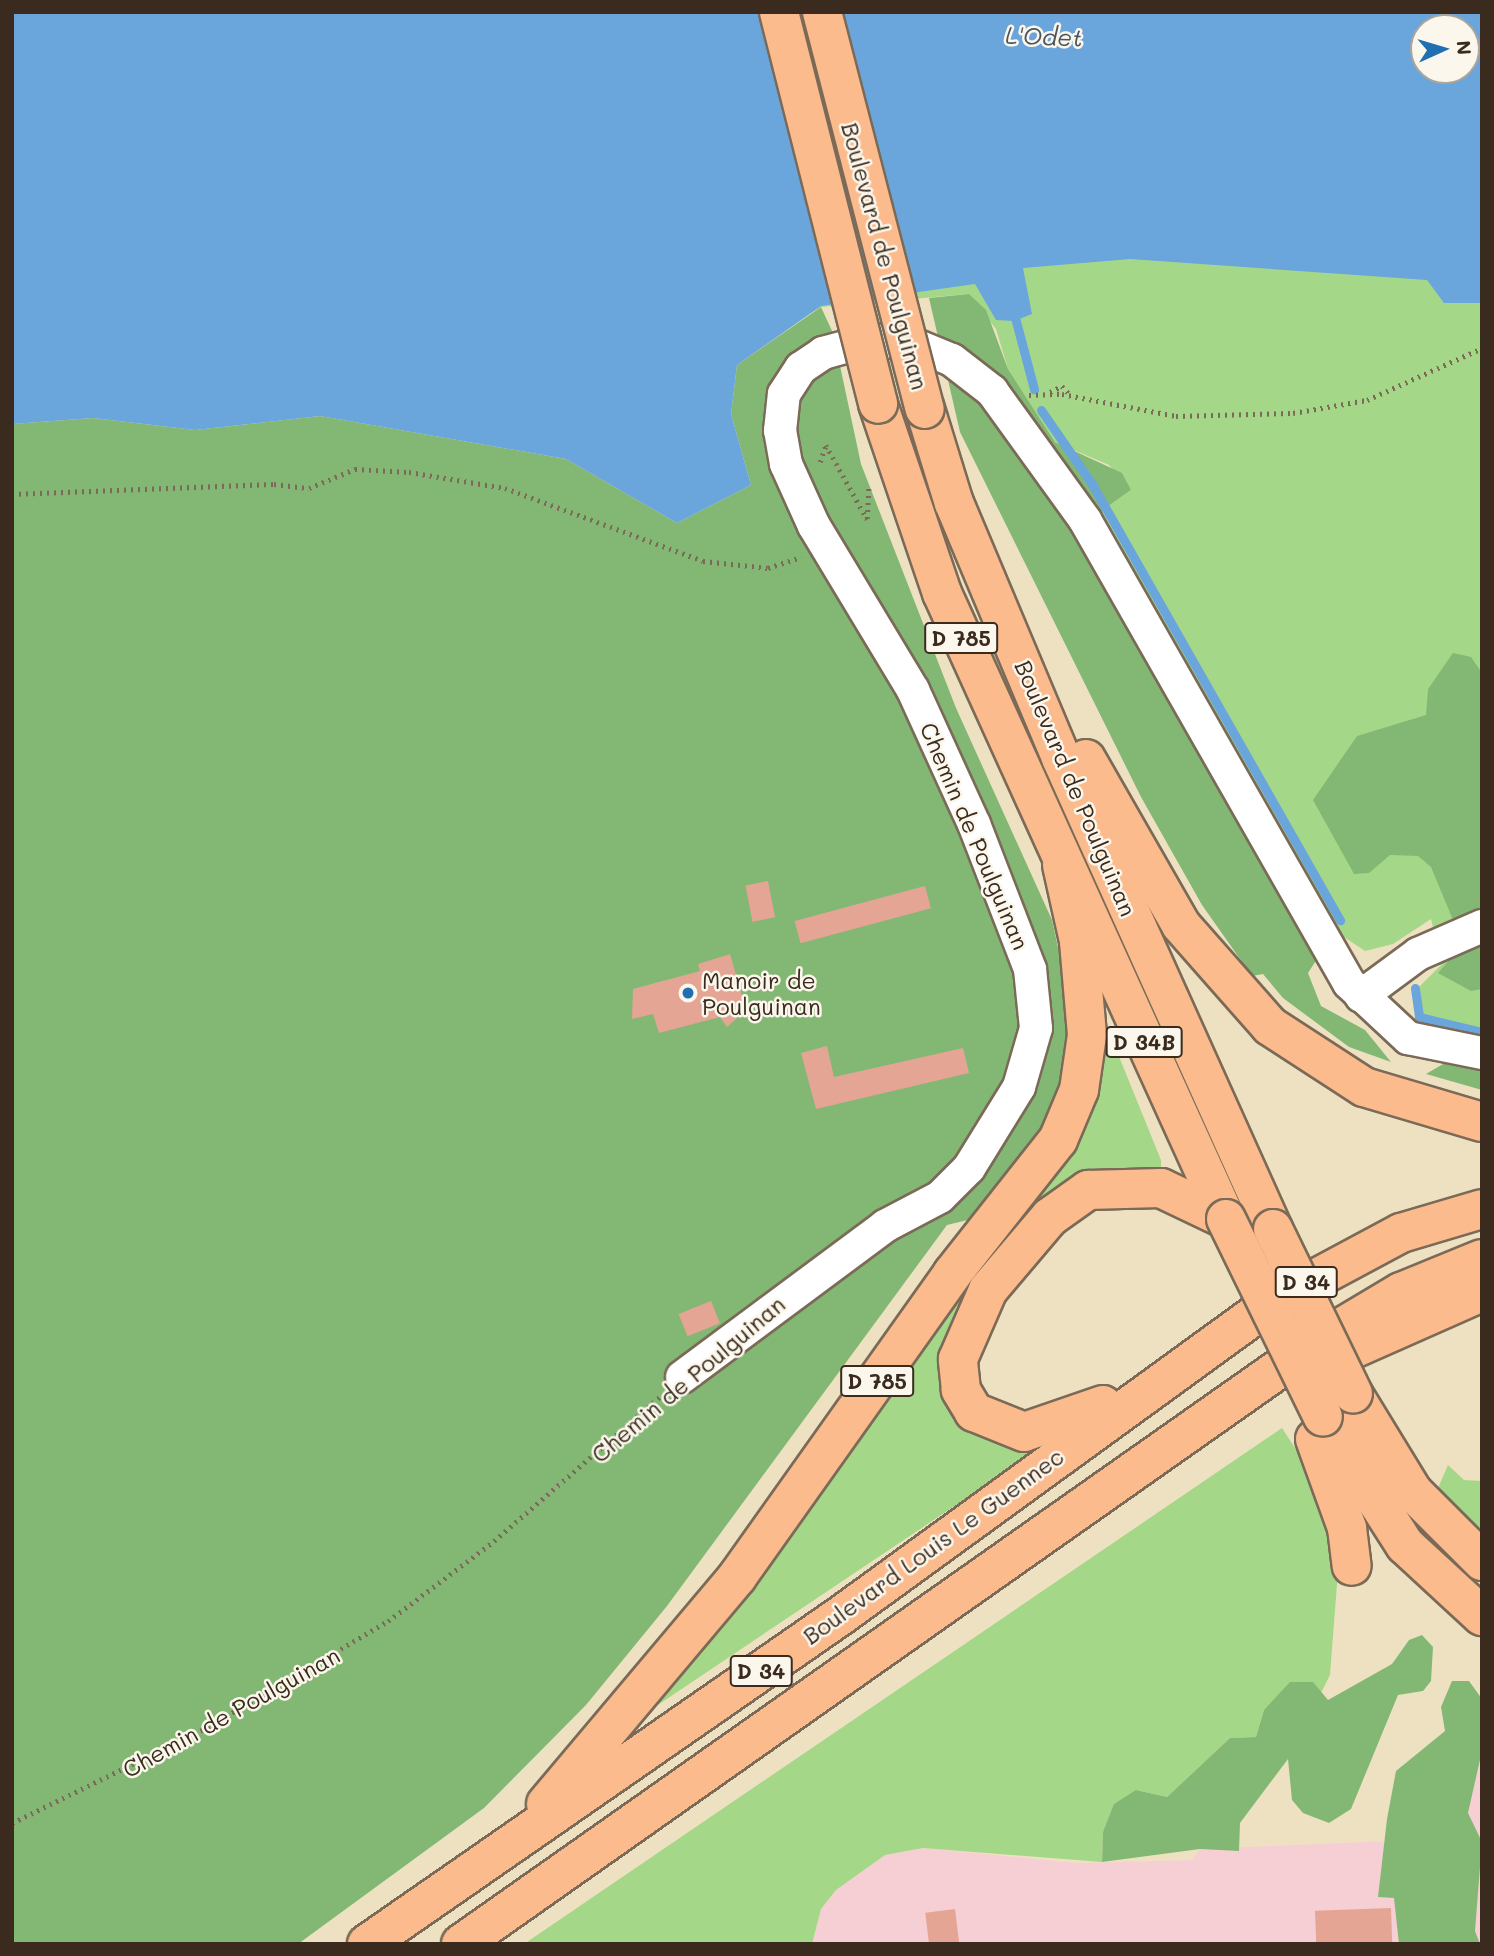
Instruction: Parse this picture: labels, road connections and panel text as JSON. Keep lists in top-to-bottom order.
{
  "streets": {
    "main road": [
      "Boulevard de Poulguinan",
      "D 785",
      "D 34B",
      "D 34",
      "Boulevard Louis Le Guennec"
    ],
    "street": ["Chemin de Poulguinan"]
  },
  "crossings": [
    ["Boulevard de Poulguinan", "D 785"],
    ["Boulevard de Poulguinan", "D 34B"],
    ["D 785", "Boulevard Louis Le Guennec"]
  ],
  "water": ["L'Odet"],
  "places": ["Manoir de Poulguinan"],
  "north": "right"
}
